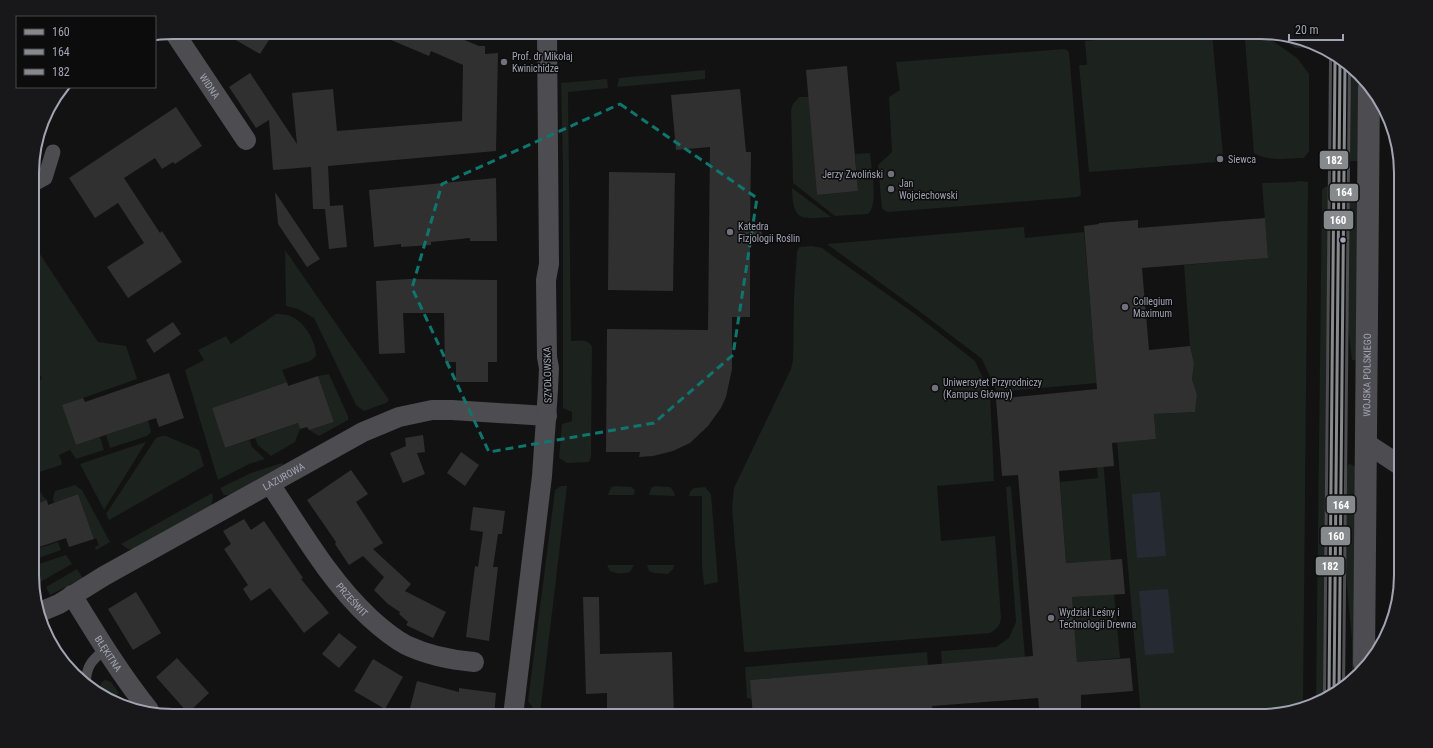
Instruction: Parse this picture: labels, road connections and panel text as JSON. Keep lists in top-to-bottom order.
{
  "streets": {
    "street": [
      "WIDNA",
      "SZYDŁOWSKA",
      "WOJSKA POLSKIEGO",
      "LAZUROWA",
      "PRZEŚWIT",
      "BŁĘKITNA"
    ]
  },
  "crossings": [
    ["SZYDŁOWSKA", "LAZUROWA"],
    ["LAZUROWA", "PRZEŚWIT"],
    ["LAZUROWA", "BŁĘKITNA"]
  ],
  "places": [
    "Prof. dr Mikołaj Kwinichidze",
    "Siewca",
    "Jerzy Zwoliński",
    "Jan Wojciechowski",
    "Katedra Fizjologii Roślin",
    "Collegium Maximum",
    "Uniwersytet Przyrodniczy (Kampus Główny)",
    "Wydział Leśny i Technologii Drewna"
  ],
  "lines": ["transit line 182", "transit line 160", "transit line 164"],
  "legend": ["160", "164", "182"],
  "scale_bar": "20 m"
}
